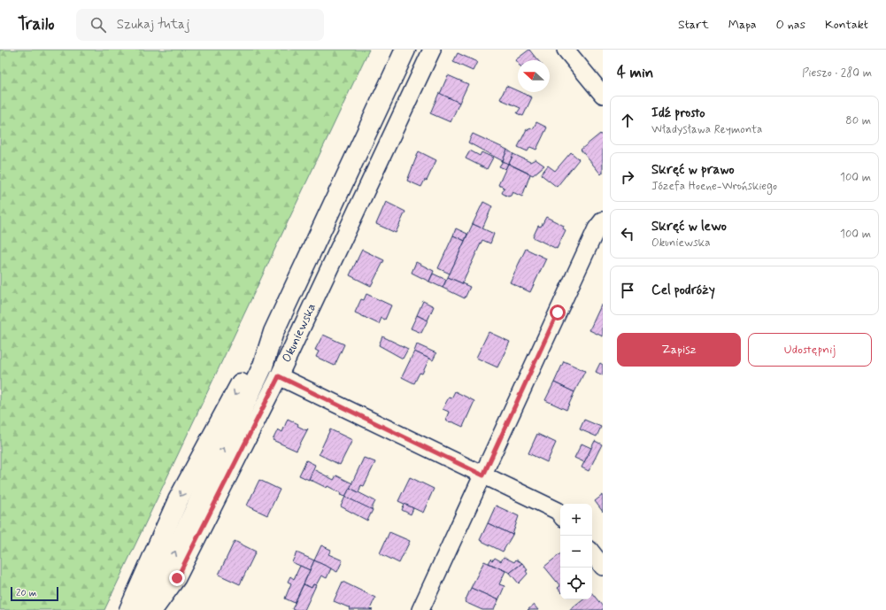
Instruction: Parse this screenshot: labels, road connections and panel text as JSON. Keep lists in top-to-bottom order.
{
  "streets": {
    "main road": ["Okuniewska"]
  },
  "scale_bar": "20 m",
  "north": "left",
  "page": {
    "header": "Trailo",
    "search": "Szukaj tutaj",
    "nav": [
      "Start",
      "Mapa",
      "O nas",
      "Kontakt"
    ],
    "heading": ["4 min", "Pieszo · 280 m"],
    "list": [
      ["Idź prosto", "Władysława Reymonta", "80 m"],
      ["Skręć w prawo", "Józefa Hoene-Wrońskiego", "100 m"],
      ["Skręć w lewo", "Okuniewska", "100 m"],
      "Cel podróży"
    ],
    "buttons": ["Zapisz", "Udostępnij"],
    "map_buttons": ["+", "−"],
    "scale": "20 m"
  }
}
